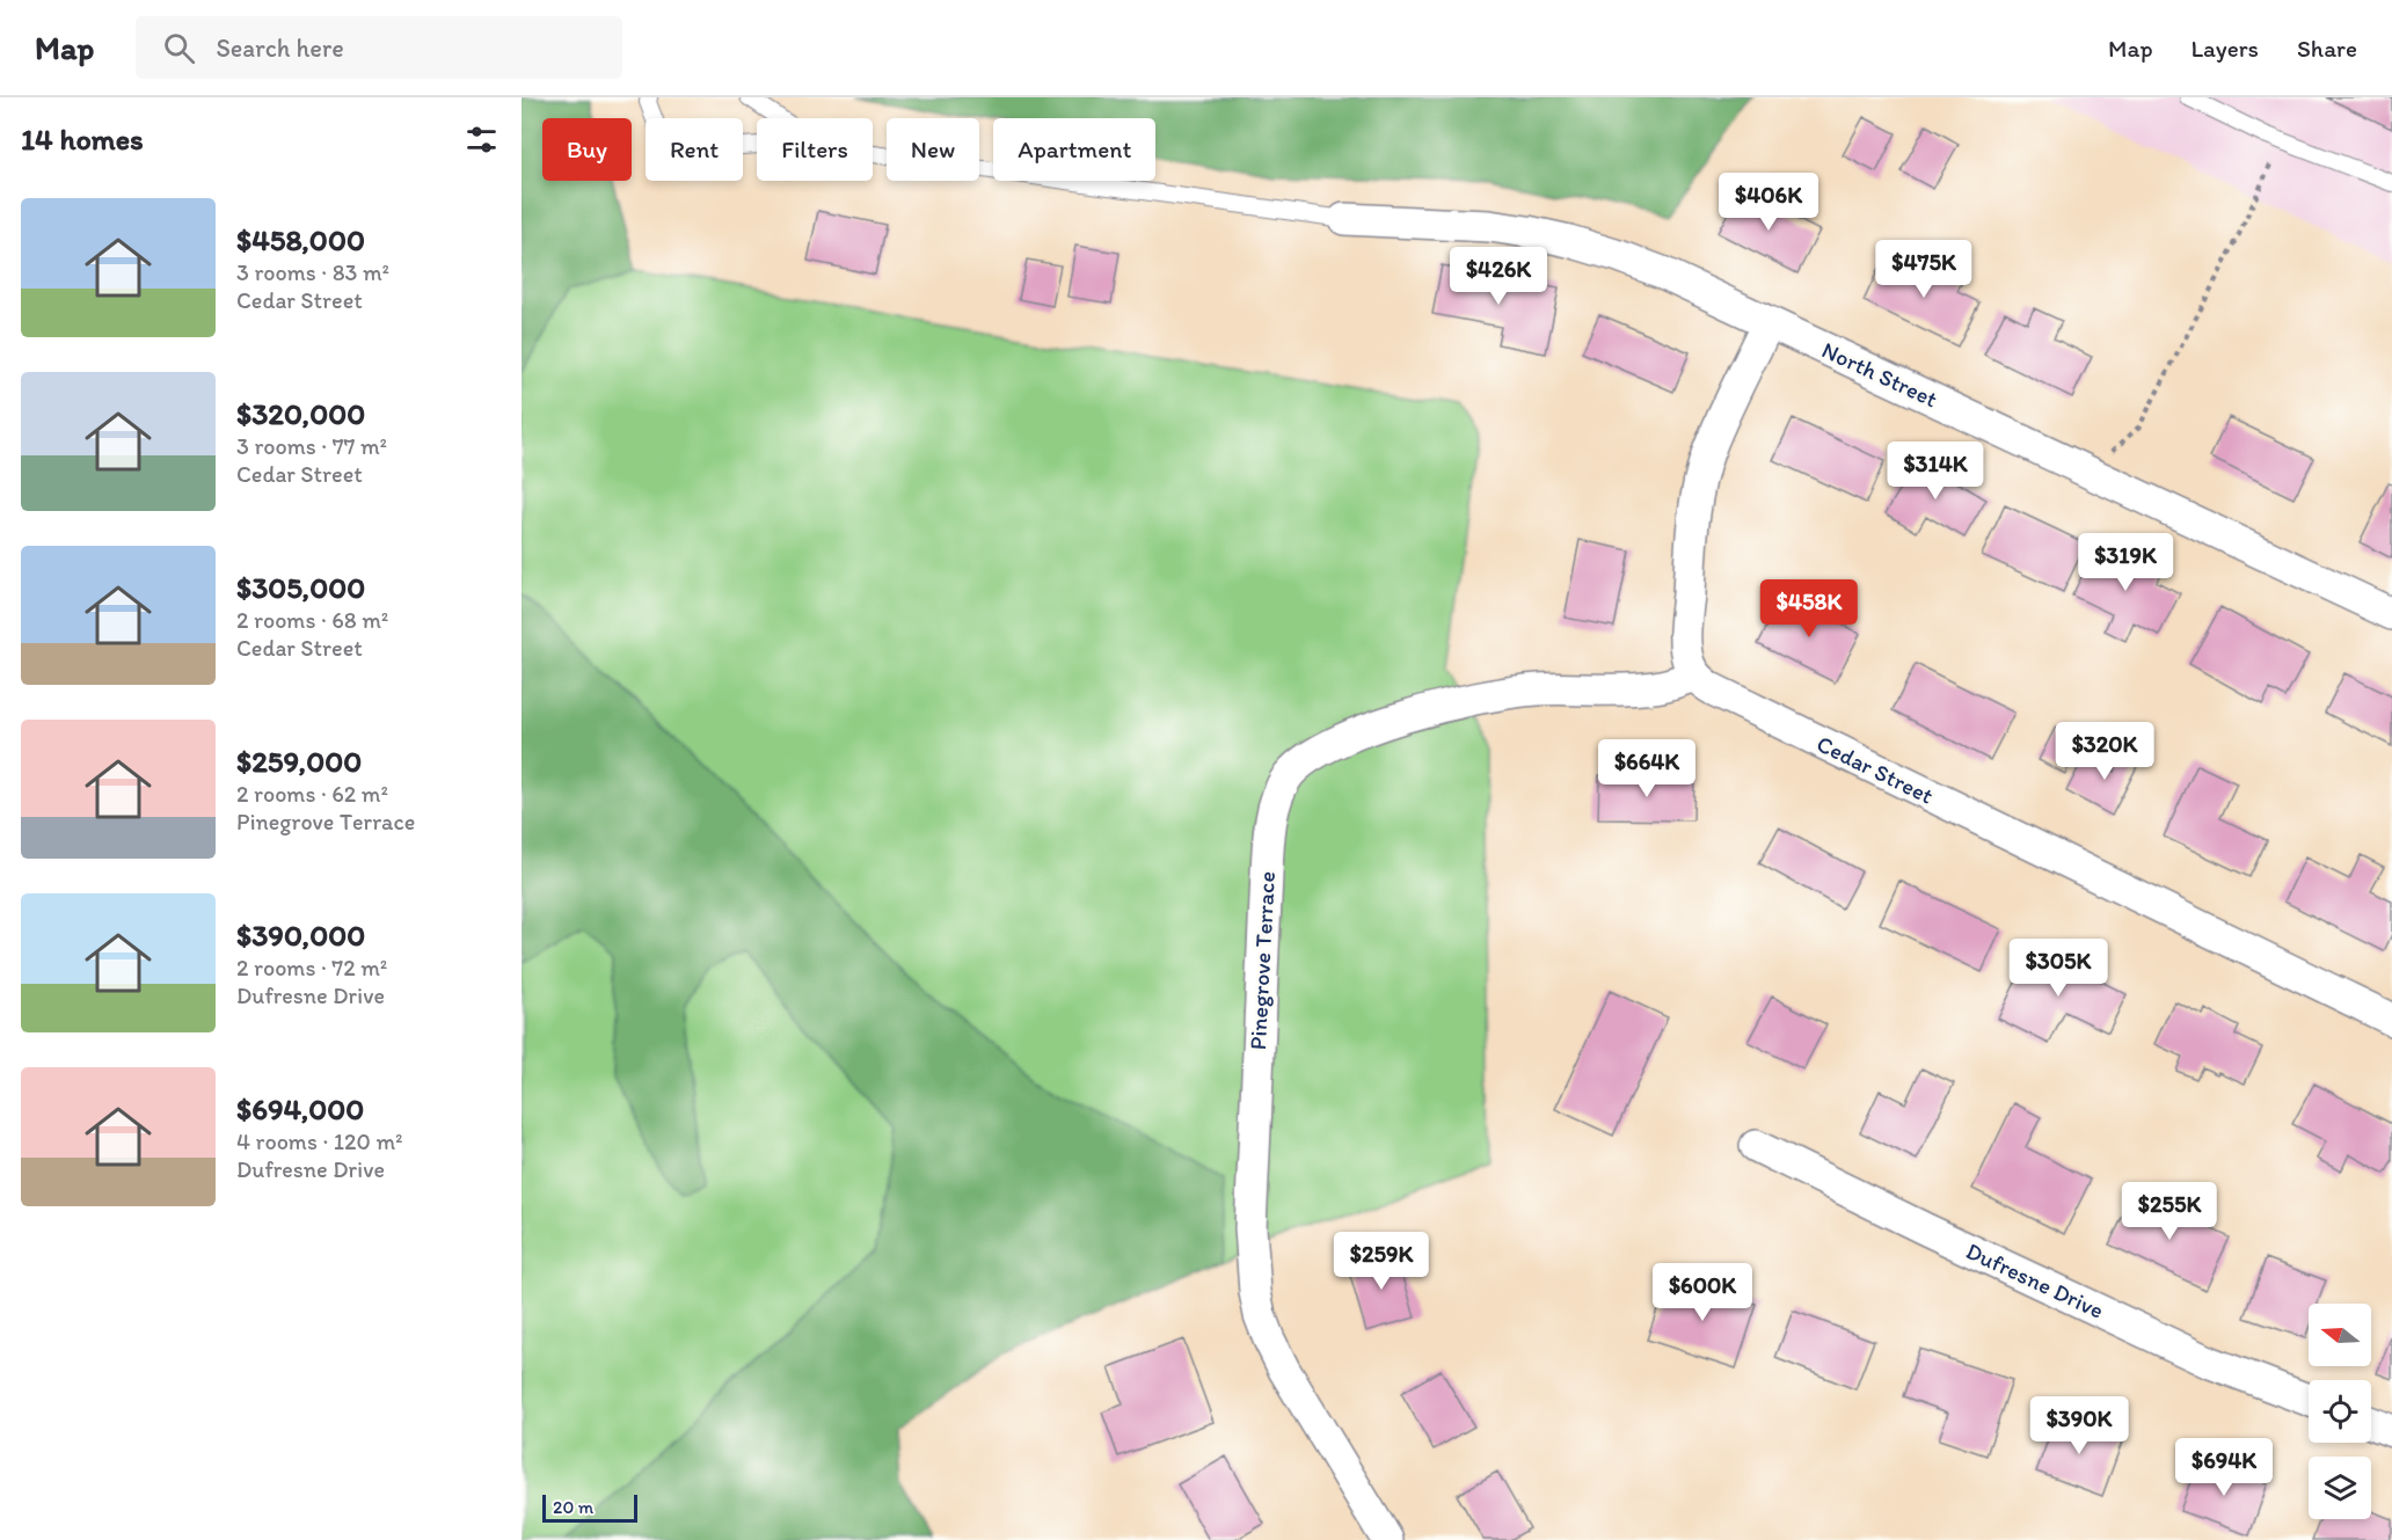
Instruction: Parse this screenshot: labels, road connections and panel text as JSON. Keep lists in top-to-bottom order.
{
  "streets": {
    "street": [
      "North Street",
      "Cedar Street",
      "Pinegrove Terrace",
      "Dufresne Drive"
    ]
  },
  "crossings": [
    ["Cedar Street", "Pinegrove Terrace"]
  ],
  "scale_bar": "20 m",
  "north": "left",
  "page": {
    "header": "Map",
    "search": "Search here",
    "nav": ["Map", "Layers", "Share"],
    "heading": "14 homes",
    "chip": [
      "Buy",
      "Rent",
      "Filters",
      "New",
      "Apartment"
    ],
    "price": [
      "$406K",
      "$475K",
      "$426K",
      "$314K",
      "$319K",
      "$458K",
      "$320K",
      "$664K",
      "$305K",
      "$255K",
      "$259K",
      "$600K",
      "$390K",
      "$694K"
    ],
    "list": [
      {
        "name": "$458,000",
        "note": "3 rooms · 83 m² · Cedar Street"
      },
      {
        "name": "$320,000",
        "note": "3 rooms · 77 m² · Cedar Street"
      },
      {
        "name": "$305,000",
        "note": "2 rooms · 68 m² · Cedar Street"
      },
      {
        "name": "$259,000",
        "note": "2 rooms · 62 m² · Pinegrove Terrace"
      },
      {
        "name": "$390,000",
        "note": "2 rooms · 72 m² · Dufresne Drive"
      },
      {
        "name": "$694,000",
        "note": "4 rooms · 120 m² · Dufresne Drive"
      }
    ],
    "scale": "20 m"
  }
}
